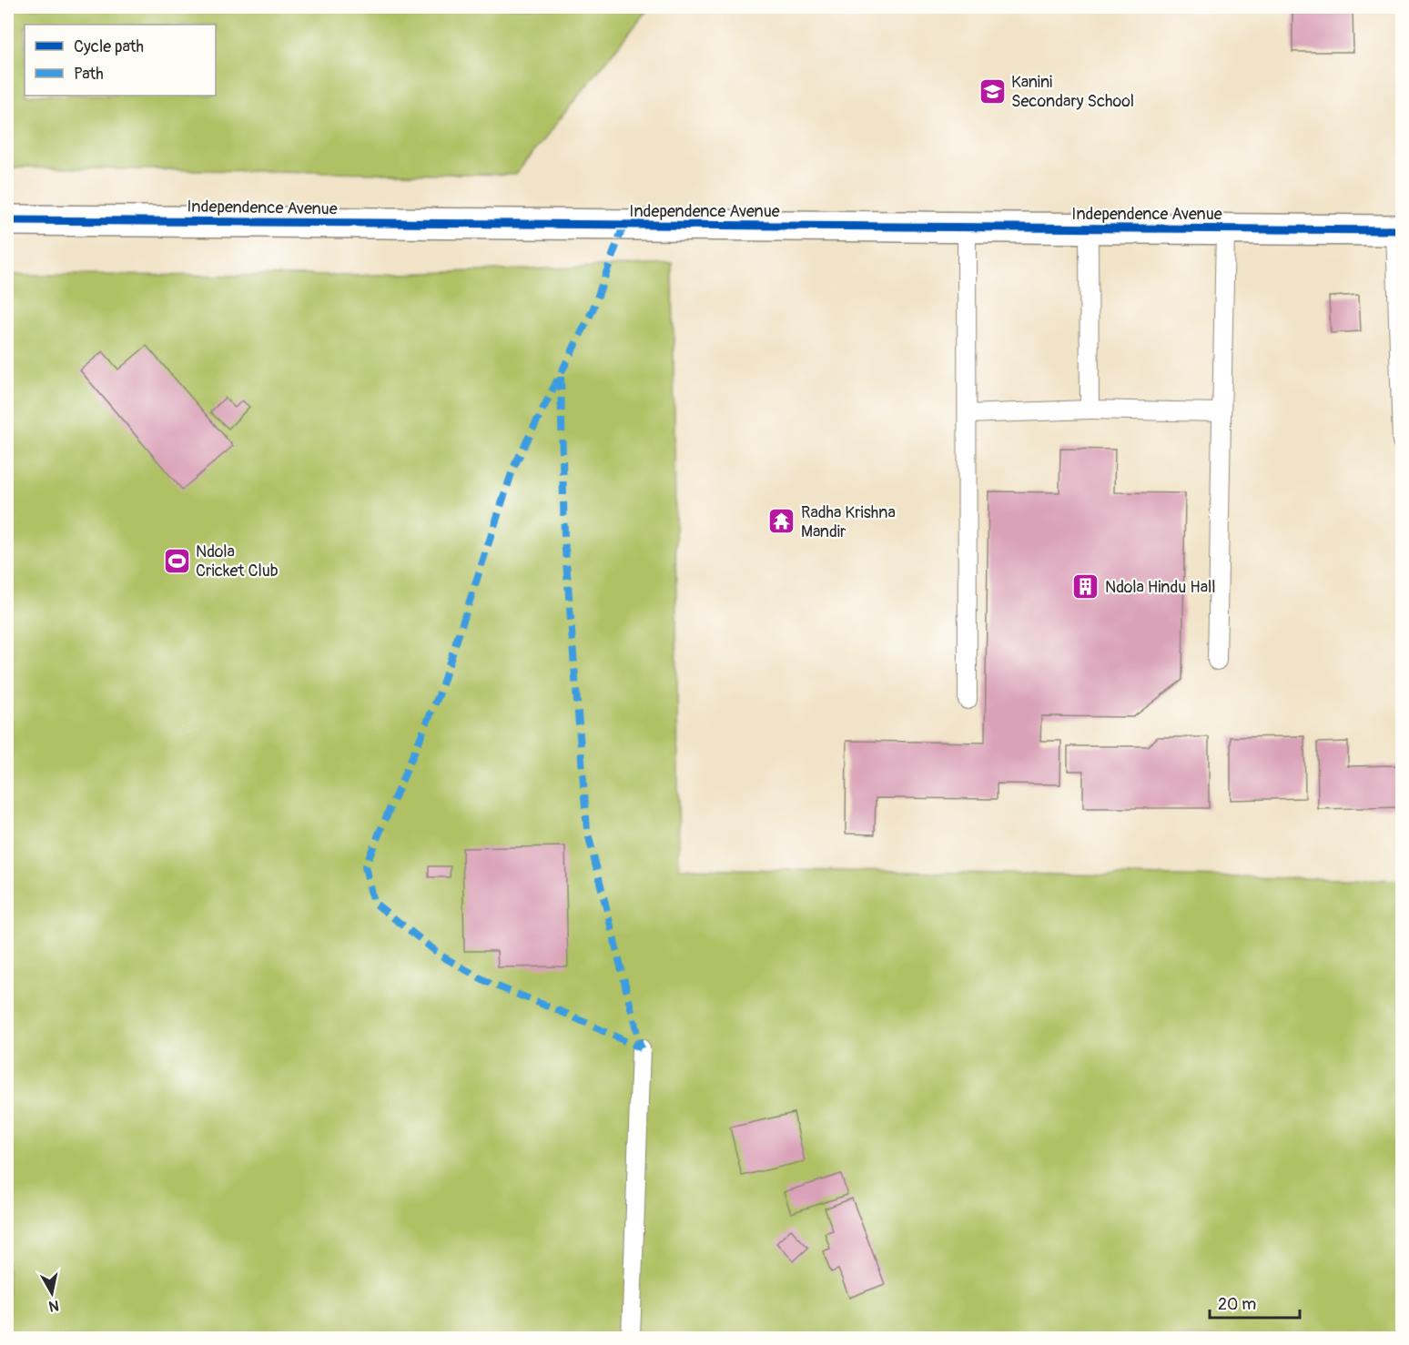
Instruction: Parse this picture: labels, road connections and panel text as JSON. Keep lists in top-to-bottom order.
{
  "streets": {
    "street": ["Independence Avenue"]
  },
  "places": {
    "school or university": ["Kanini Secondary School"],
    "temple": ["Radha Krishna Mandir"],
    "sports": ["Ndola Cricket Club"],
    "building": ["Ndola Hindu Hall"]
  },
  "legend": ["Cycle path", "Path"],
  "scale_bar": "20 m",
  "north": "bottom"
}
